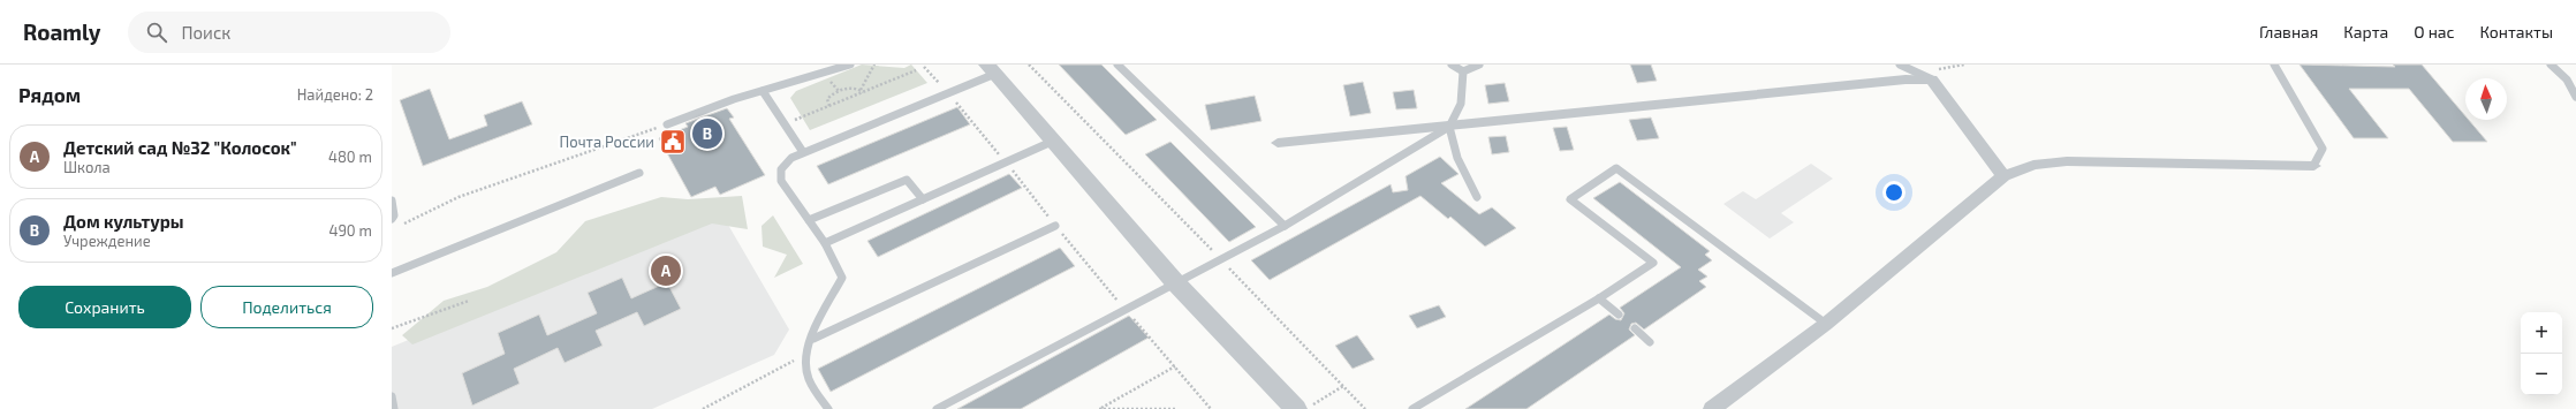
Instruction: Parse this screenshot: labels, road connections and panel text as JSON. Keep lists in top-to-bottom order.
{
  "places": {
    "public building": ["Почта России"]
  },
  "north": "top",
  "page": {
    "header": "Roamly",
    "search": "Поиск",
    "nav": [
      "Главная",
      "Карта",
      "О нас",
      "Контакты"
    ],
    "heading": ["Рядом", "Найдено: 2"],
    "pins": ["B", "A"],
    "list": [
      {
        "mark": "A",
        "name": "Детский сад №32 \"Колосок\"",
        "note": "Школа",
        "value": "480 m"
      },
      {
        "mark": "B",
        "name": "Дом культуры",
        "note": "Учреждение",
        "value": "490 m"
      }
    ],
    "buttons": ["Сохранить", "Поделиться"],
    "map_buttons": ["+", "−"]
  }
}
